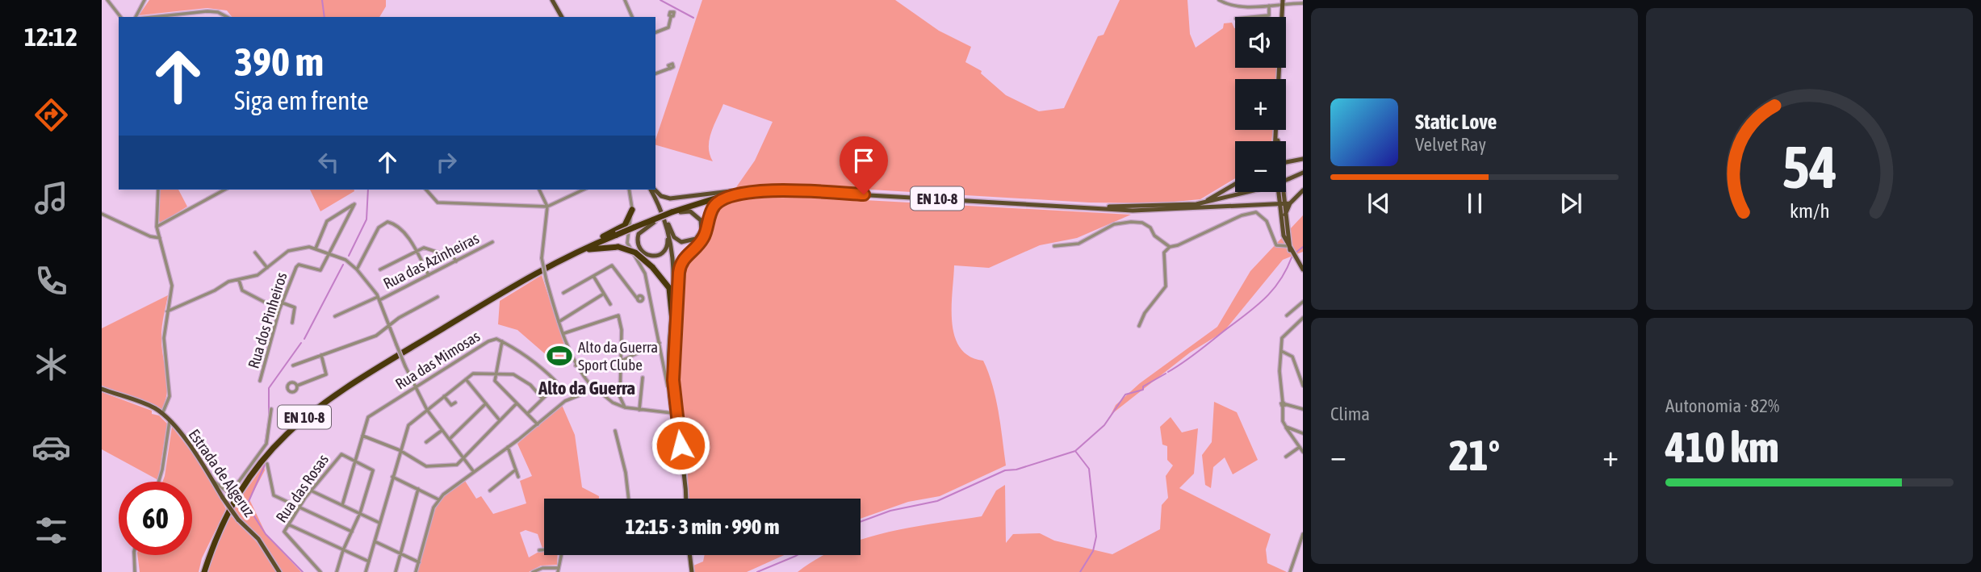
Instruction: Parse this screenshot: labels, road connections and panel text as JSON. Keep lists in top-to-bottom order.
{
  "streets": {
    "highway": ["EN 10-8"],
    "main road": ["Estrada de Algeruz"],
    "street": [
      "Rua das Azinheiras",
      "Rua dos Pinheiros",
      "Rua das Mimosas",
      "Rua das Rosas"
    ]
  },
  "crossings": [
    ["Rua das Mimosas", "Rua das Rosas"]
  ],
  "districts": ["Alto da Guerra"],
  "places": {
    "sports": ["Alto da Guerra Sport Clube"]
  },
  "page": {
    "tabs": "12:12",
    "map_buttons": ["+", "−"],
    "turn": ["390 m", "Siga em frente"],
    "song": ["Static Love", "Velvet Ray"],
    "tile": [
      "Clima",
      ["Autonomia · 82%", "410 km"]
    ],
    "heat": ["−", "21°", "+"],
    "limit": "60",
    "trip": "12:15 · 3 min · 990 m",
    "gauge": ["54", "km/h"]
  }
}
